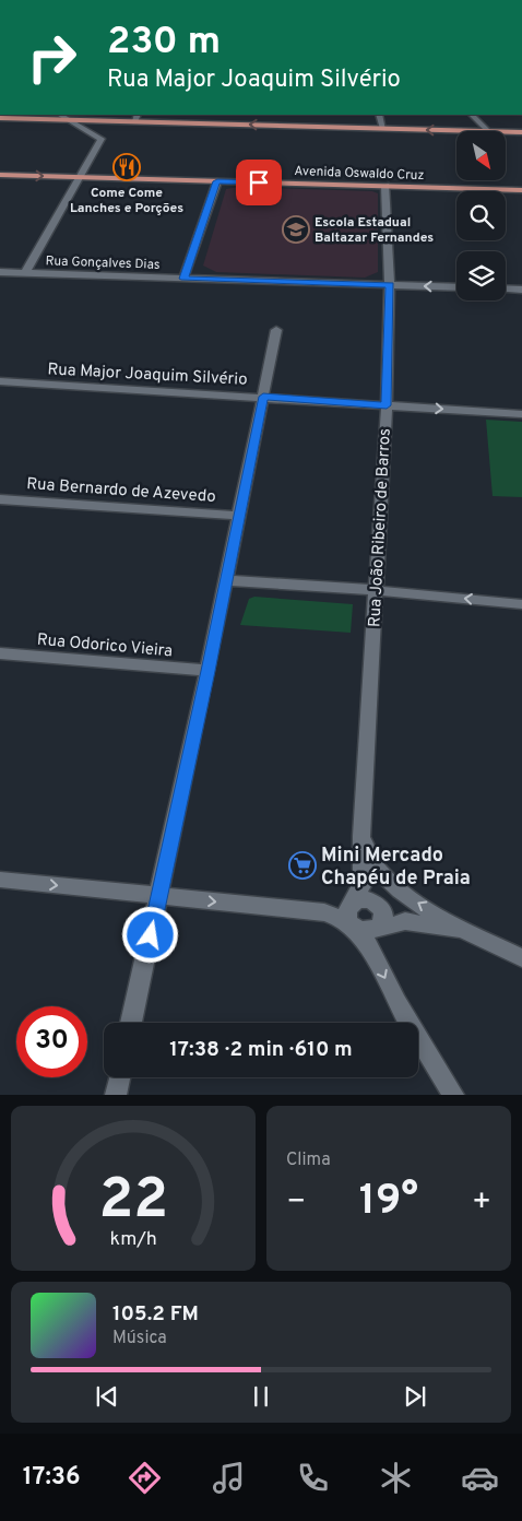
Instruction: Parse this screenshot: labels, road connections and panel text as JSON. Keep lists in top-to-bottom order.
{
  "streets": {
    "main road": ["Avenida Oswaldo Cruz"],
    "street": [
      "Rua Gonçalves Dias",
      "Rua Major Joaquim Silvério",
      "Rua Bernardo de Azevedo",
      "Rua João Ribeiro de Barros",
      "Rua Odorico Vieira"
    ]
  },
  "crossings": [
    ["Avenida Oswaldo Cruz", "Rua João Ribeiro de Barros"],
    ["Rua Gonçalves Dias", "Rua João Ribeiro de Barros"],
    ["Rua Major Joaquim Silvério", "Rua João Ribeiro de Barros"]
  ],
  "places": {
    "restaurant": ["Come Come Lanches e Porções"],
    "school or university": ["Escola Estadual Baltazar Fernandes"],
    "supermarket": ["Mini Mercado Chapéu de Praia"]
  },
  "north": "bottom right",
  "page": {
    "turn": ["230 m", "Rua Major Joaquim Silvério"],
    "limit": "30",
    "trip": "17:38 · 2 min · 610 m",
    "tile": "Clima",
    "heat": ["−", "19°", "+"],
    "song": ["105.2 FM", "Música"],
    "tabs": "17:36",
    "gauge": ["22", "km/h"]
  }
}
